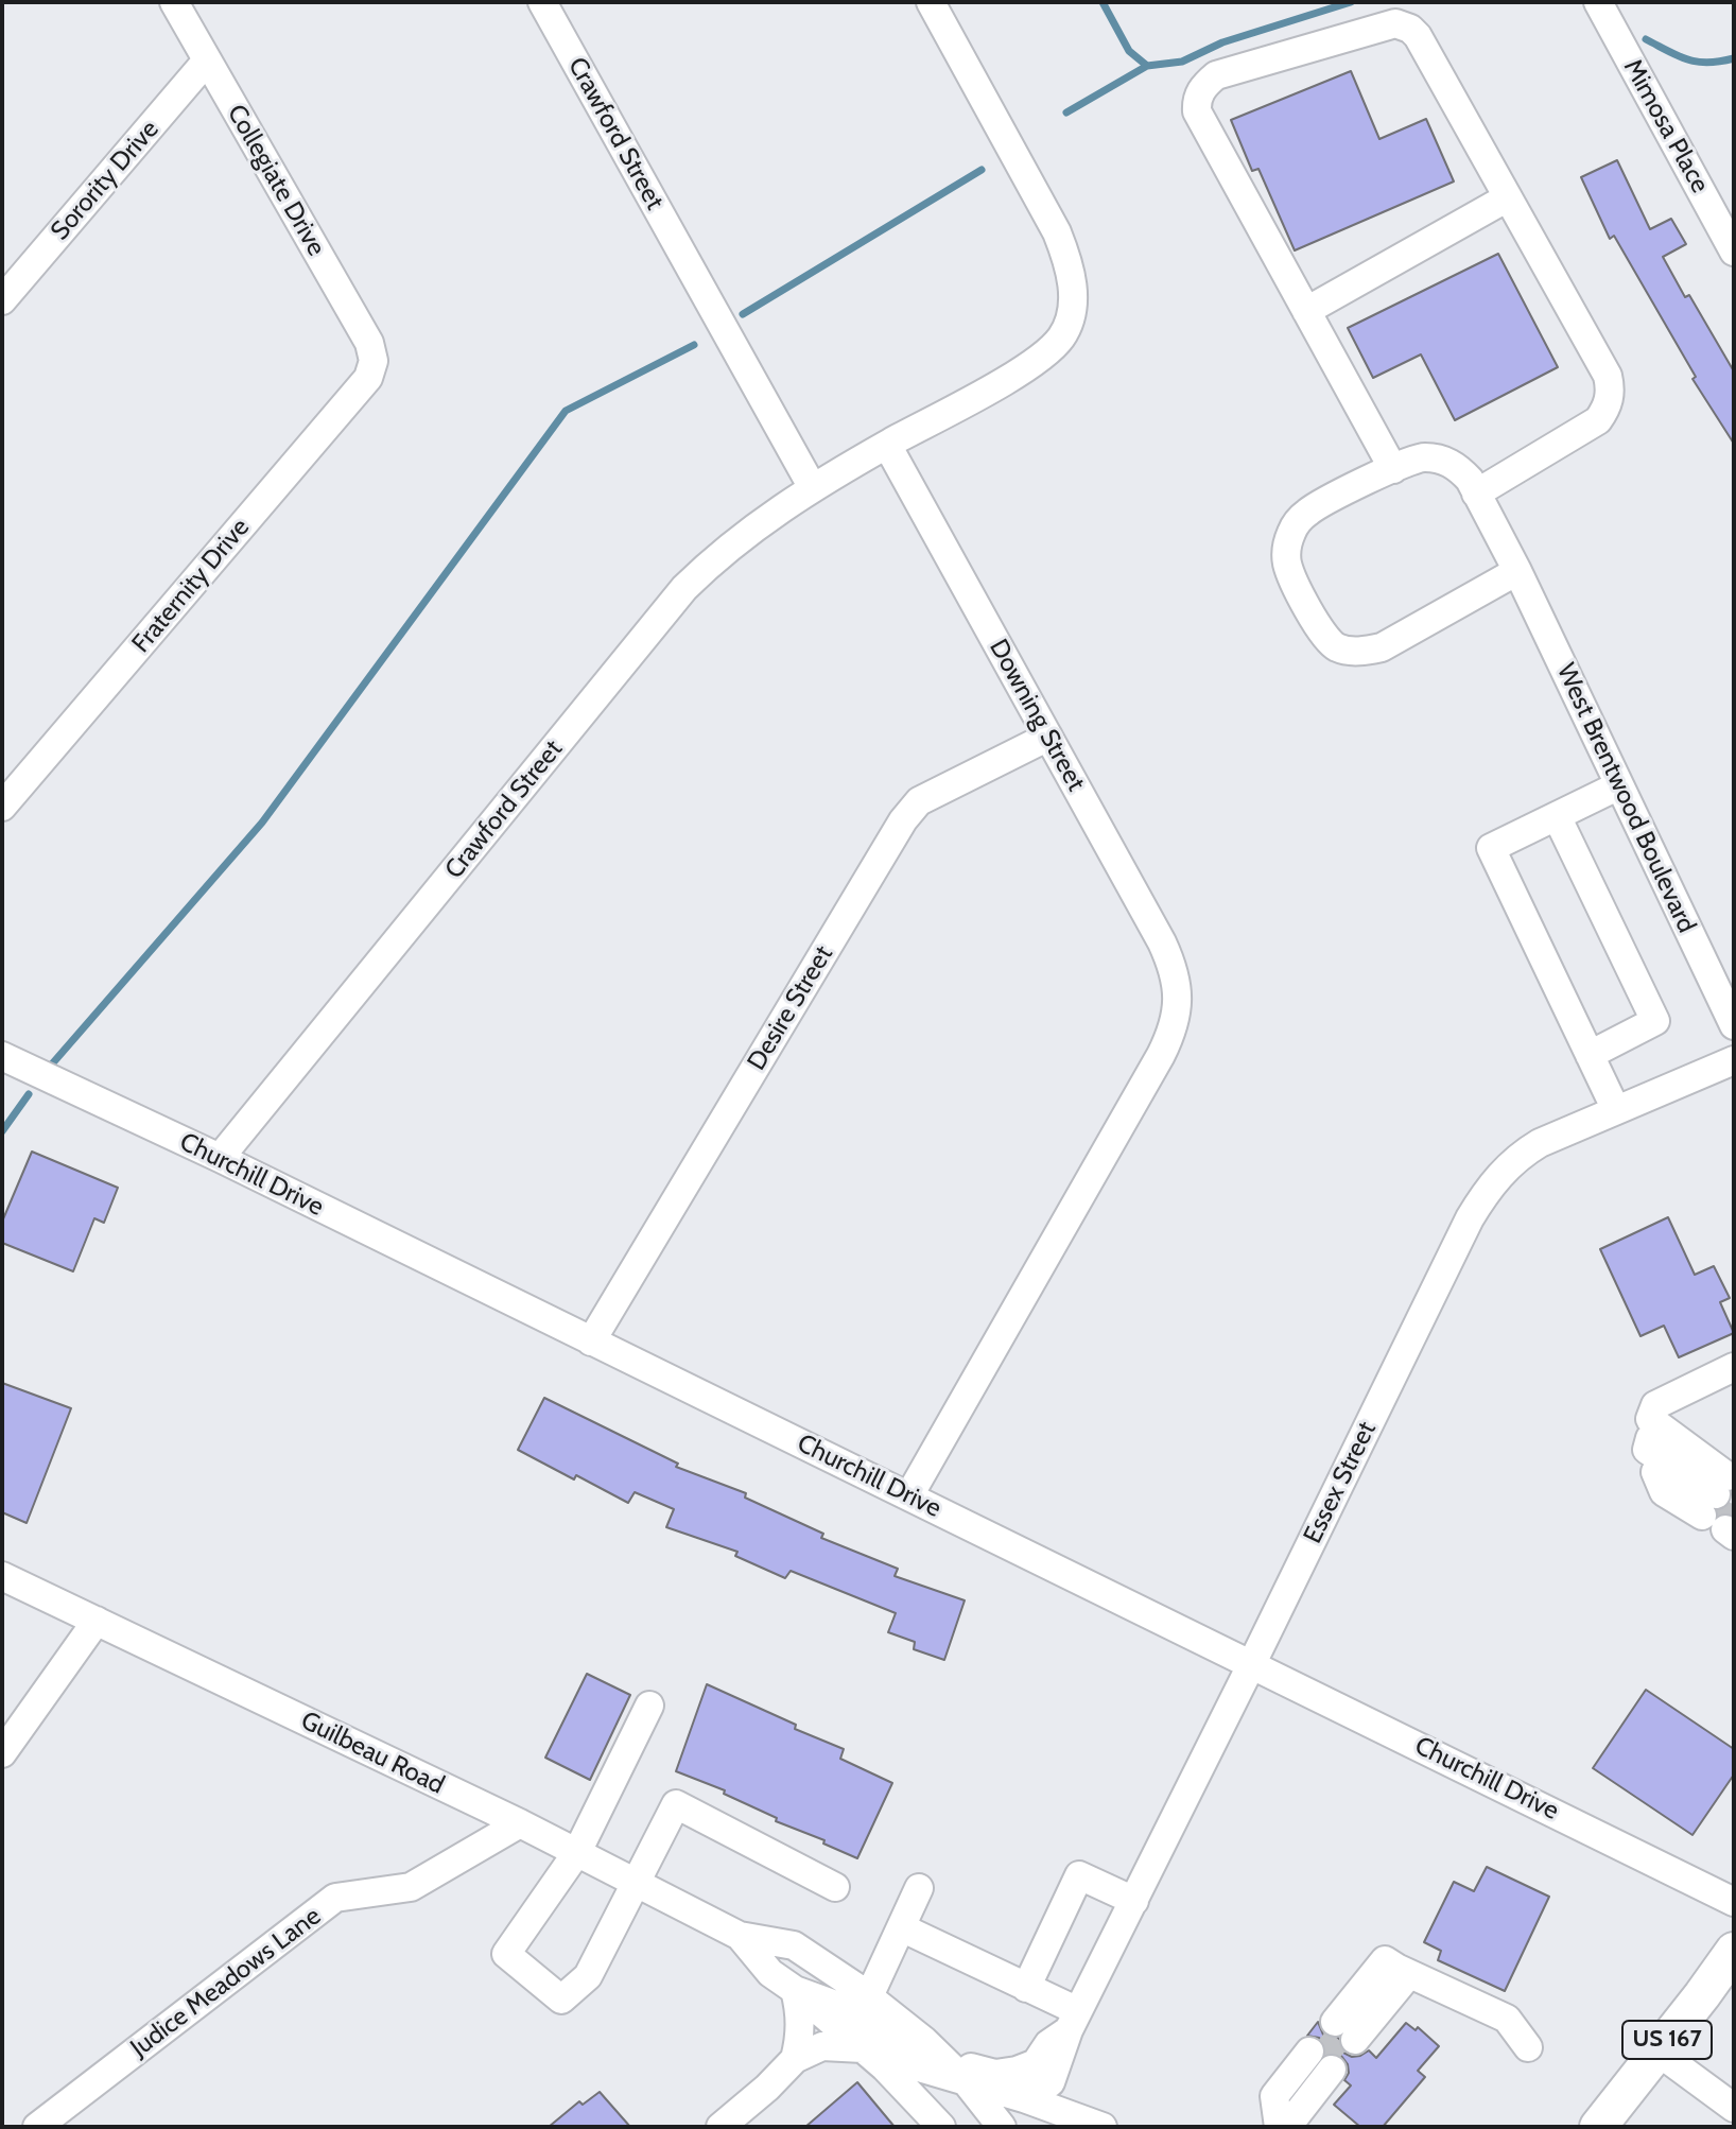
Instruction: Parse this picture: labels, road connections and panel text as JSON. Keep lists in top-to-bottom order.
{
  "streets": {
    "main road": ["US 167"],
    "street": [
      "Mimosa Place",
      "Crawford Street",
      "Sorority Drive",
      "Collegiate Drive",
      "Fraternity Drive",
      "Downing Street",
      "West Brentwood Boulevard",
      "Desire Street",
      "Churchill Drive",
      "Essex Street",
      "Guilbeau Road",
      "Judice Meadows Lane"
    ]
  },
  "crossings": [
    ["Crawford Street", "Downing Street"],
    ["Crawford Street", "Churchill Drive"],
    ["Sorority Drive", "Collegiate Drive"],
    ["Collegiate Drive", "Fraternity Drive"],
    ["Downing Street", "Desire Street"],
    ["Downing Street", "Churchill Drive"],
    ["Desire Street", "Churchill Drive"],
    ["Churchill Drive", "Essex Street"],
    ["Essex Street", "Guilbeau Road"],
    ["Guilbeau Road", "Judice Meadows Lane"]
  ]
}
